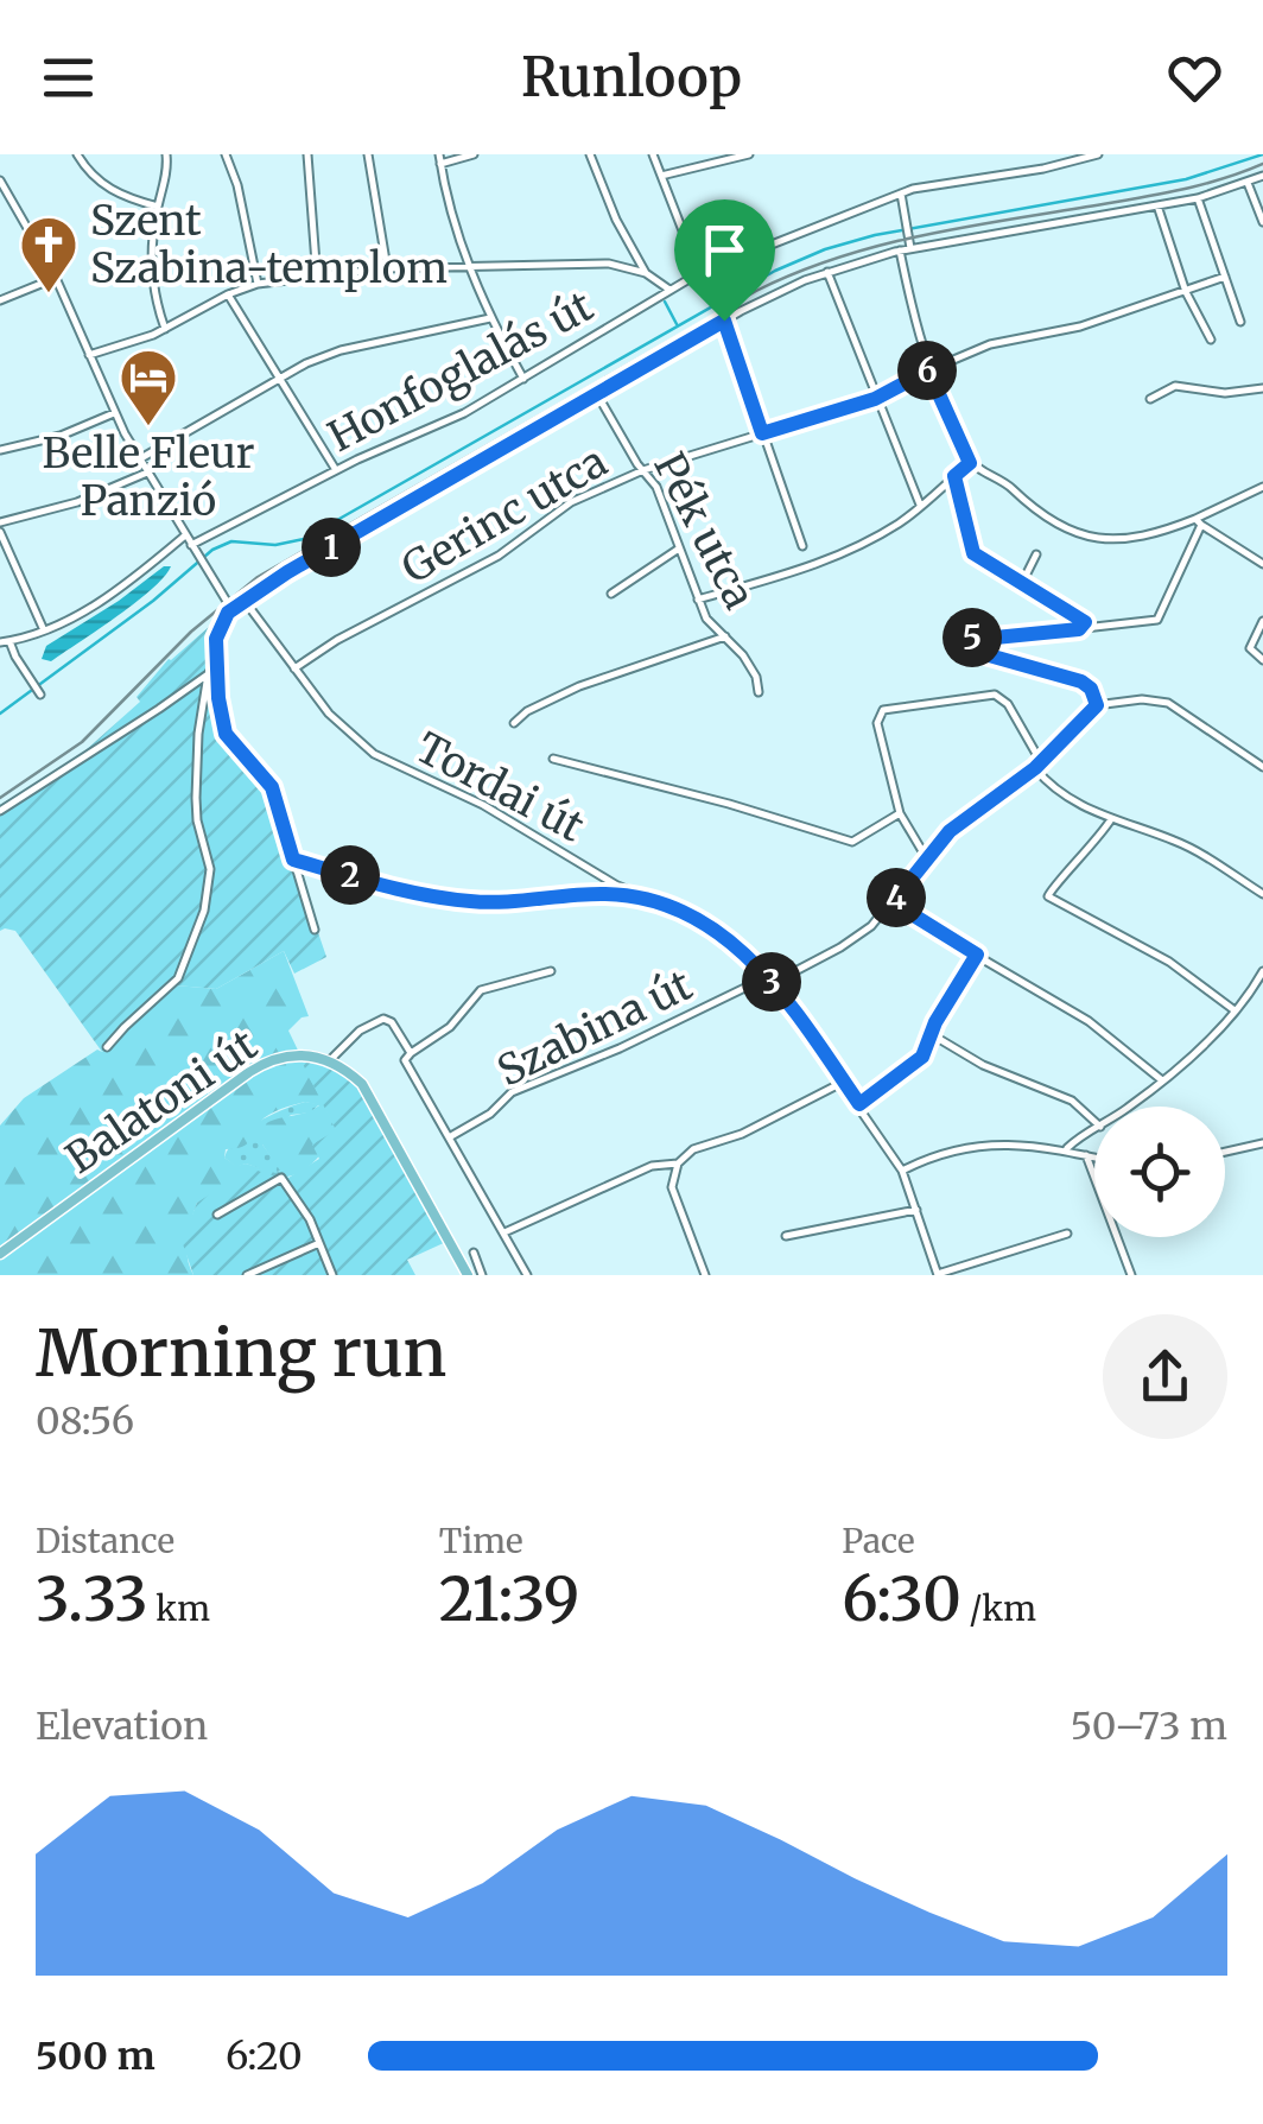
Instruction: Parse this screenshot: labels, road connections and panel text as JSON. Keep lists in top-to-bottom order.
{
  "streets": {
    "main road": ["Balatoni út"],
    "street": [
      "Honfoglalás út",
      "Gerinc utca",
      "Pék utca",
      "Tordai út",
      "Szabina út"
    ]
  },
  "crossings": [
    ["Gerinc utca", "Pék utca"],
    ["Gerinc utca", "Tordai út"],
    ["Tordai út", "Szabina út"]
  ],
  "places": {
    "church": ["Szent Szabina-templom"],
    "hotel": ["Belle Fleur Panzió"]
  },
  "page": {
    "header": "Runloop",
    "pins": [
      "6",
      "1",
      "5",
      "2",
      "4",
      "3"
    ],
    "heading": ["Morning run", "08:56"],
    "stats": [
      ["Distance", "3.33 km"],
      ["Time", "21:39"],
      ["Pace", "6:30 /km"]
    ],
    "chart": ["Elevation", "50–73 m"],
    "list": [
      {
        "name": "500 m",
        "note": "6:20"
      }
    ]
  }
}
